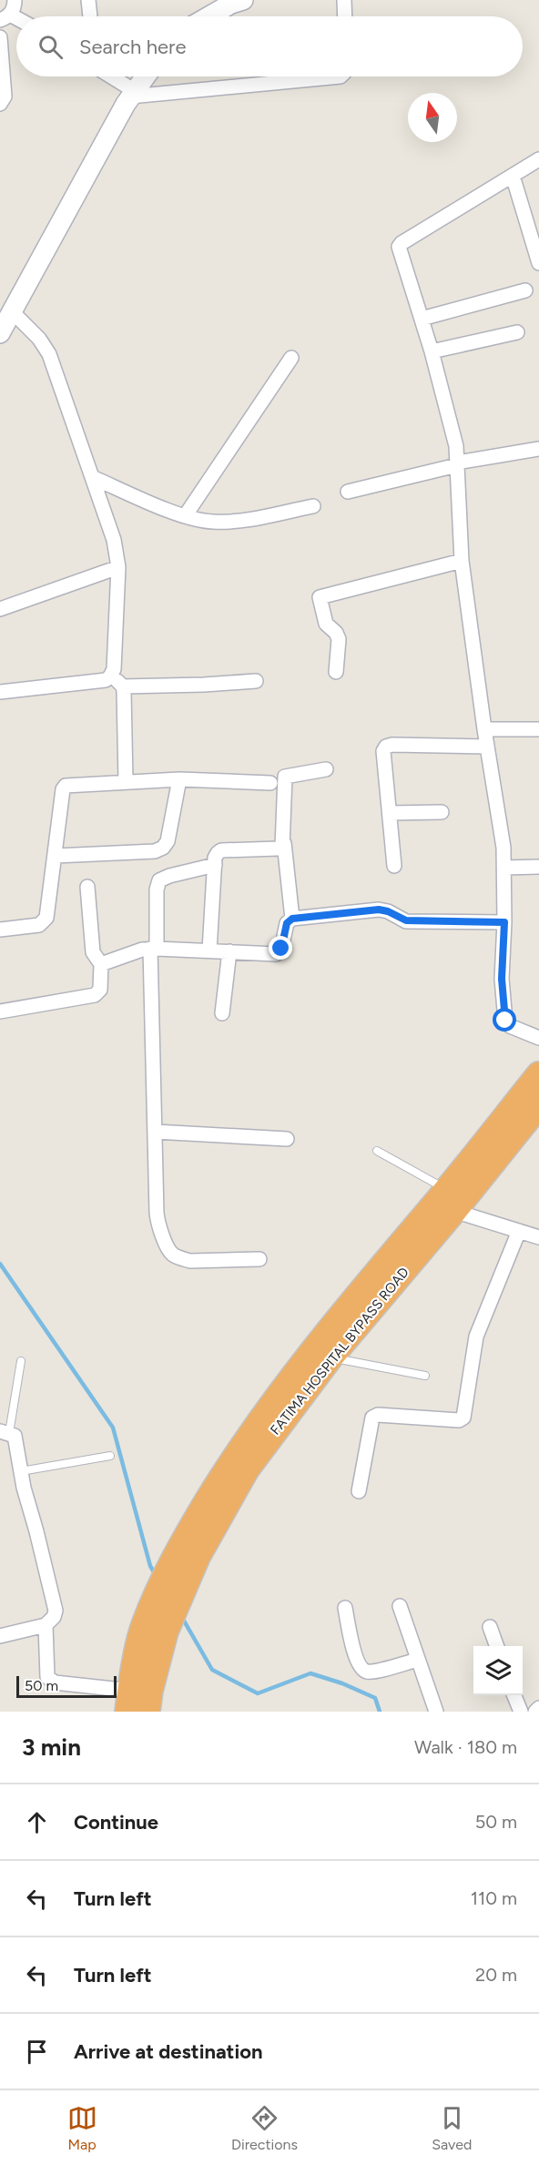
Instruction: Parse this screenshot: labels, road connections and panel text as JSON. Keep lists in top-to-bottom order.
{
  "streets": {
    "highway": ["FATIMA HOSPITAL BYPASS ROAD"]
  },
  "scale_bar": "50 m",
  "north": "top",
  "page": {
    "search": "Search here",
    "scale": "50 m",
    "heading": ["3 min", "Walk · 180 m"],
    "list": [
      ["Continue", "50 m"],
      ["Turn left", "110 m"],
      ["Turn left", "20 m"],
      "Arrive at destination"
    ],
    "nav": ["Map", "Directions", "Saved"]
  }
}
